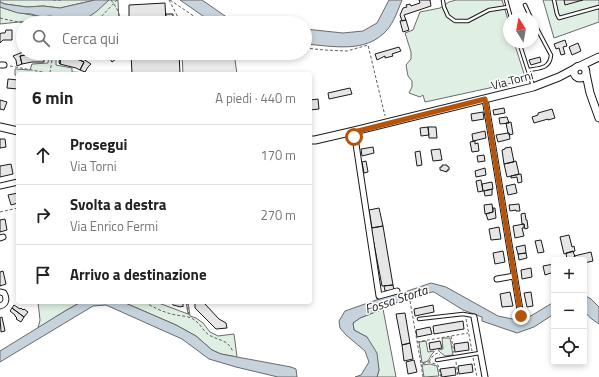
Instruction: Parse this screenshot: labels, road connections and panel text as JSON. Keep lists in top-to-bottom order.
{
  "streets": {
    "main road": ["Via Torni"]
  },
  "water": ["Fossa Storta"],
  "north": "top",
  "page": {
    "search": "Cerca qui",
    "heading": ["6 min", "A piedi · 440 m"],
    "list": [
      ["Prosegui", "Via Torni", "170 m"],
      ["Svolta a destra", "Via Enrico Fermi", "270 m"],
      "Arrivo a destinazione"
    ],
    "map_buttons": ["+", "−"]
  }
}
